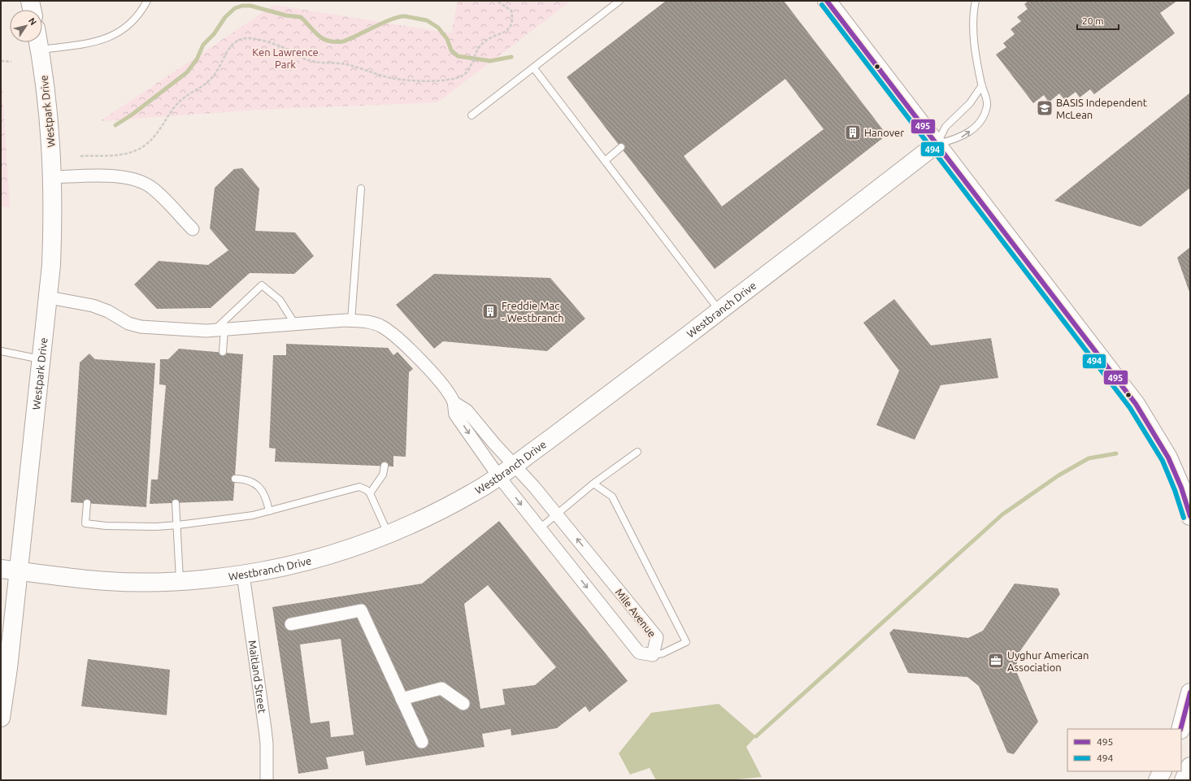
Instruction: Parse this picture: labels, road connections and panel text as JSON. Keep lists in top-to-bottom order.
{
  "streets": {
    "street": [
      "Westpark Drive",
      "Westbranch Drive",
      "Mile Avenue",
      "Maitland Street"
    ]
  },
  "crossings": [
    ["Westpark Drive", "Westbranch Drive"],
    ["Westbranch Drive", "Mile Avenue"],
    ["Westbranch Drive", "Maitland Street"]
  ],
  "parks": ["Ken Lawrence Park"],
  "places": {
    "school or university": ["BASIS Independent McLean"],
    "building": ["Hanover", "Freddie Mac - Westbranch"],
    "office": ["Uyghur American Association"]
  },
  "lines": ["transit line 495", "transit line 494"],
  "legend": ["495", "494"],
  "scale_bar": "20 m",
  "north": "top right"
}
